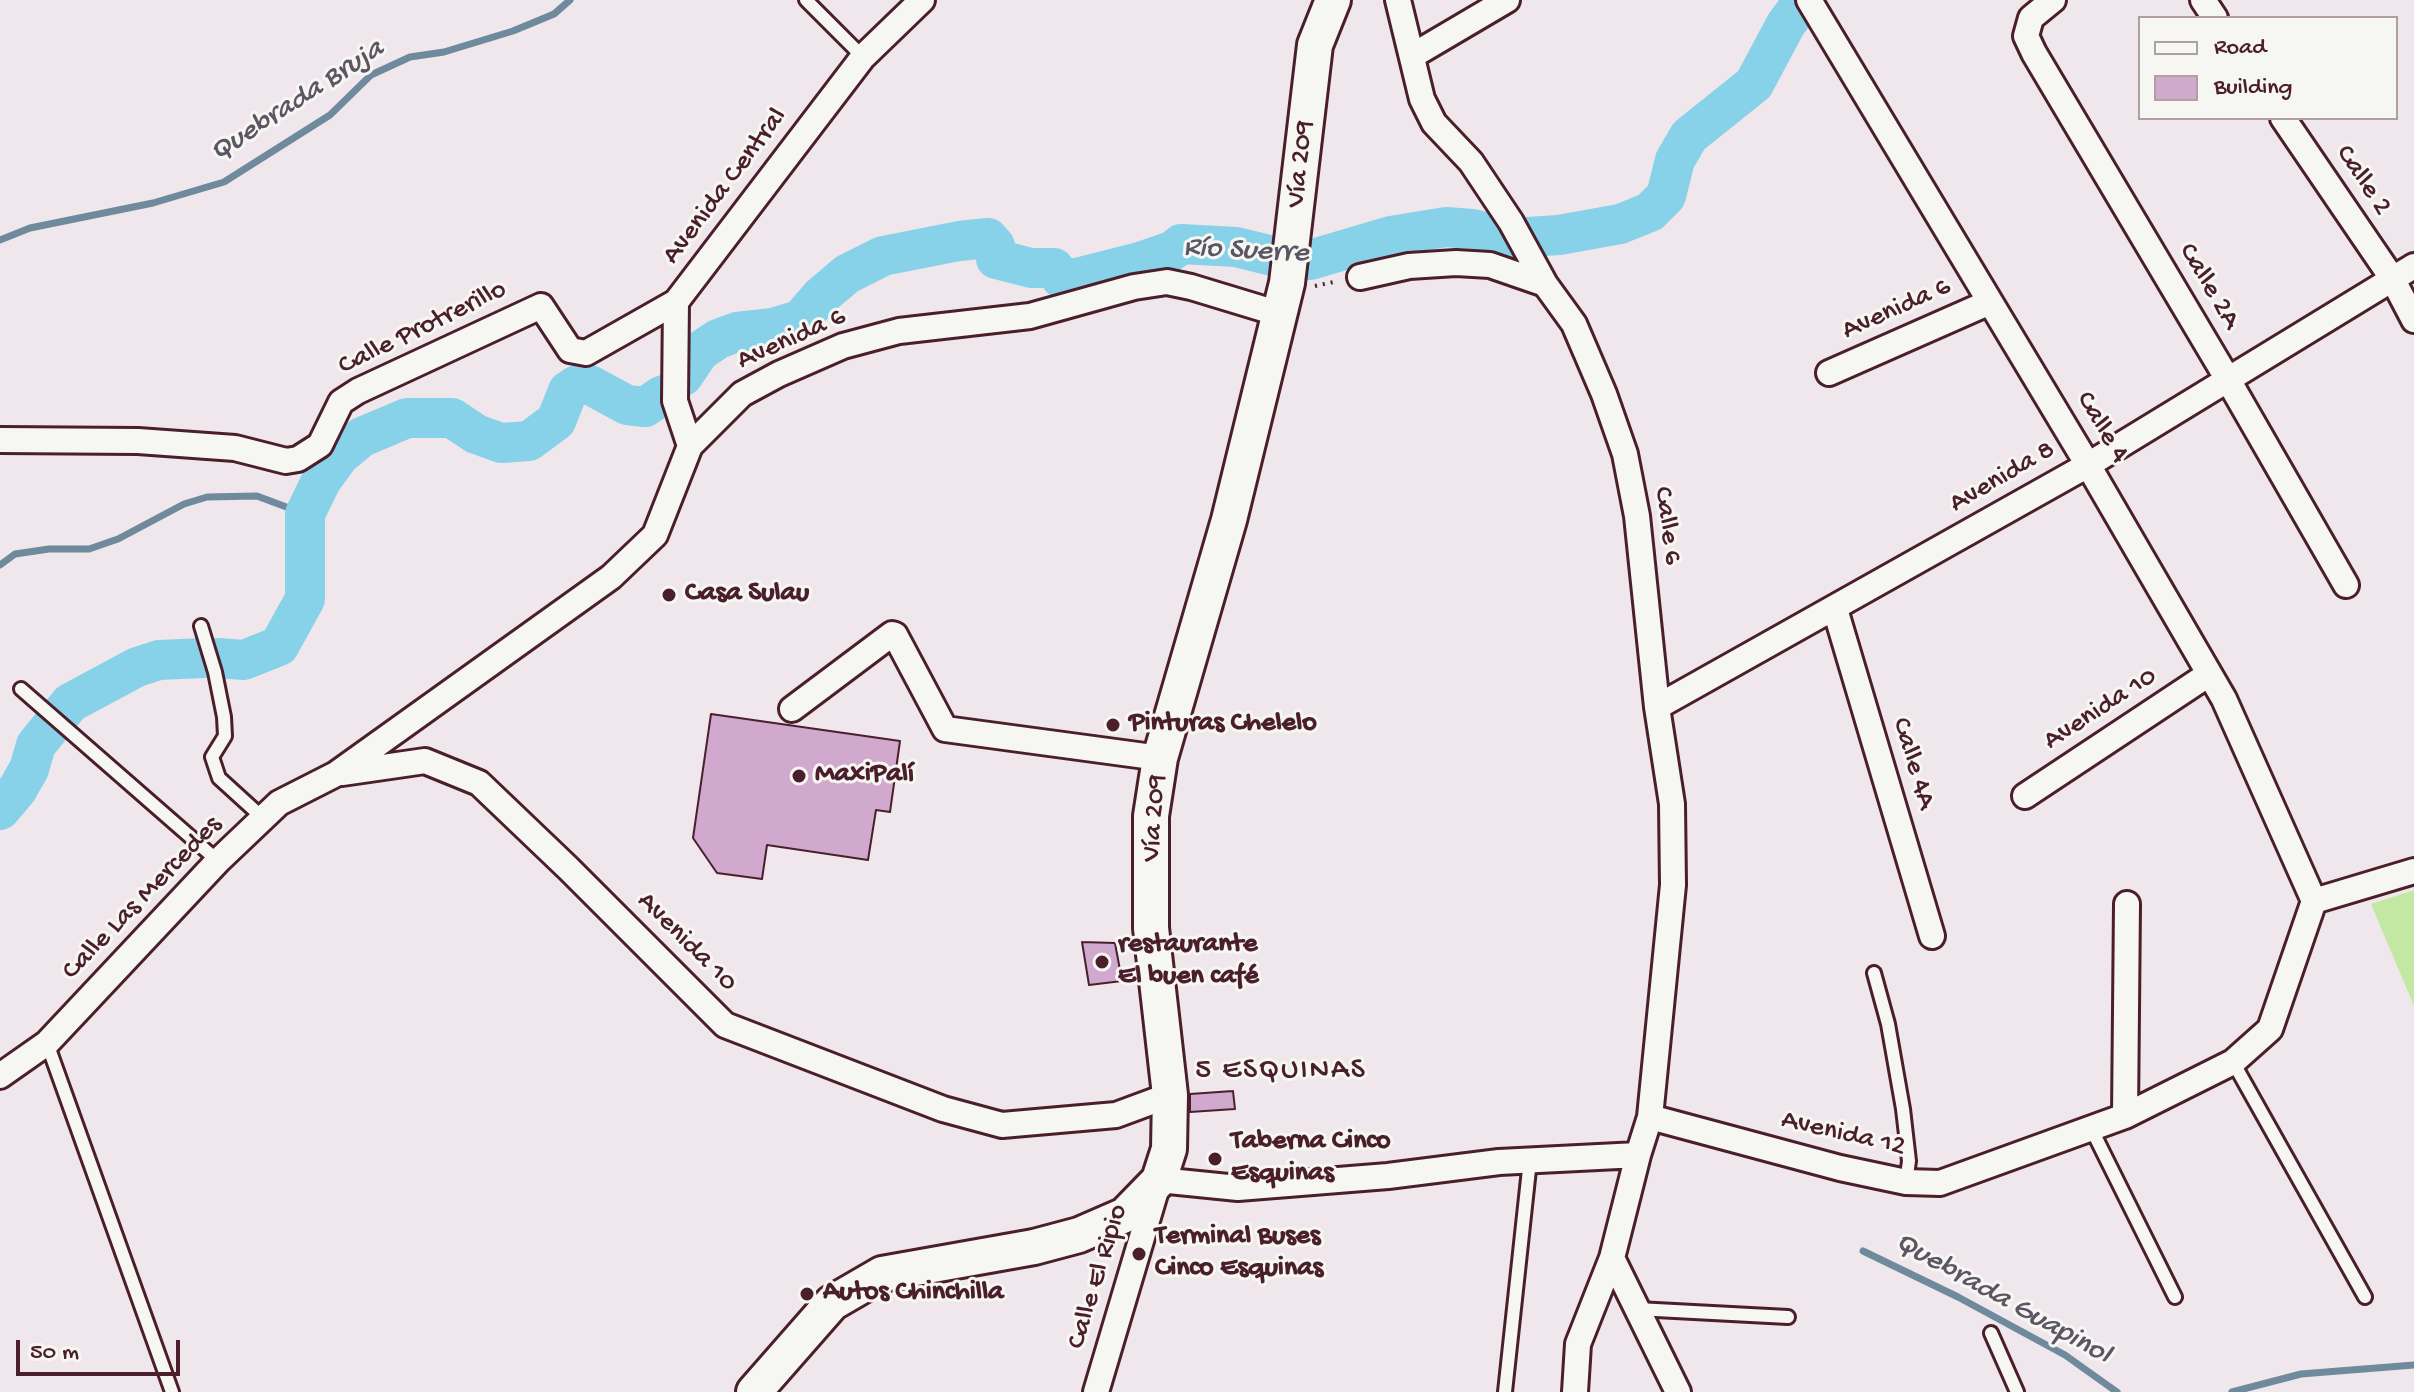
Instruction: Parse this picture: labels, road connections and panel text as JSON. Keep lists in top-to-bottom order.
{
  "streets": {
    "main road": ["Vía 209"],
    "street": [
      "Calle 2",
      "Avenida Central",
      "Calle 2A",
      "Avenida 6",
      "Calle Protrerillo",
      "Calle 4",
      "Avenida 8",
      "Calle 6",
      "Avenida 10",
      "Calle 4A",
      "Calle Las Mercedes",
      "Avenida 12",
      "Calle El Ripio"
    ]
  },
  "crossings": [
    ["Vía 209", "Avenida 6"],
    ["Vía 209", "Avenida 10"],
    ["Vía 209", "Calle El Ripio"],
    ["Calle 2", "Avenida 8"],
    ["Avenida Central", "Avenida 6"],
    ["Avenida Central", "Calle Protrerillo"],
    ["Calle 2A", "Avenida 8"],
    ["Avenida 6", "Calle 4"],
    ["Avenida 6", "Avenida 10"],
    ["Avenida 6", "Calle Las Mercedes"],
    ["Calle 4", "Avenida 8"],
    ["Calle 4", "Avenida 10"],
    ["Calle 4", "Avenida 12"],
    ["Avenida 8", "Calle 6"],
    ["Avenida 8", "Calle 4A"],
    ["Calle 6", "Avenida 12"],
    ["Avenida 10", "Calle Las Mercedes"]
  ],
  "districts": ["5 ESQUINAS"],
  "water": ["Quebrada Bruja", "Río Suerre", "Quebrada Guapinol"],
  "places": [
    "Casa Sulau",
    "Pinturas Chelelo",
    "MaxiPalí",
    "restaurante El buen café",
    "Taberna Cinco Esquinas",
    "Terminal Buses Cinco Esquinas",
    "Autos Chinchilla"
  ],
  "legend": ["Road", "Building"],
  "scale_bar": "50 m"
}
